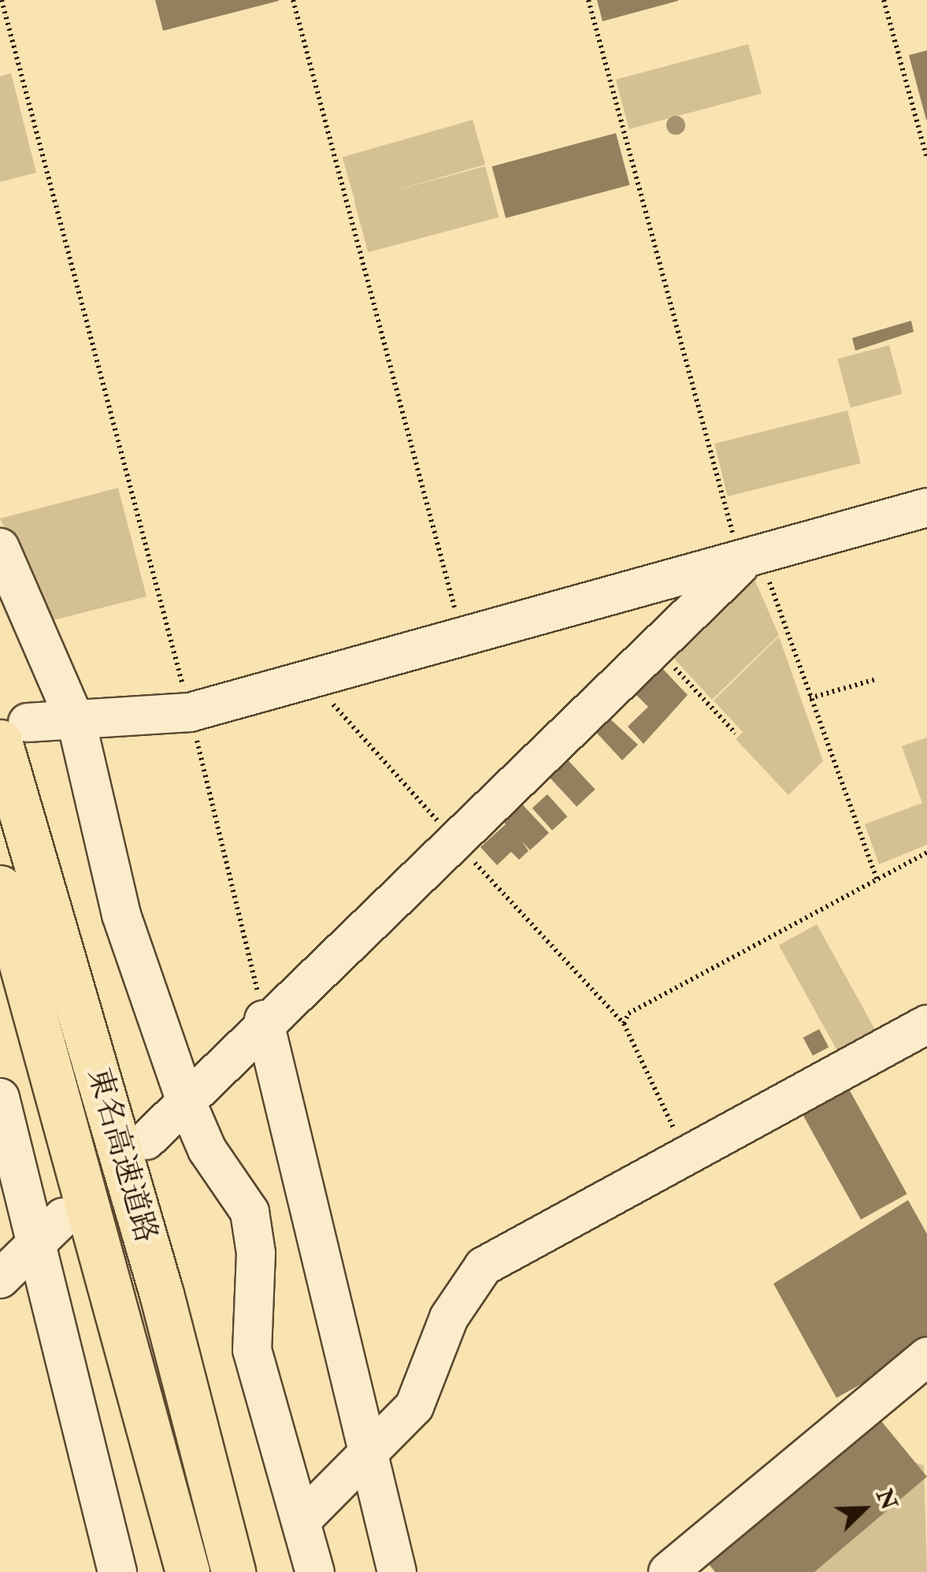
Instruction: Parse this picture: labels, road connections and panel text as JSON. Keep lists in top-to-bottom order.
{
  "streets": {
    "highway": ["東名高速道路"]
  },
  "north": "top right"
}
